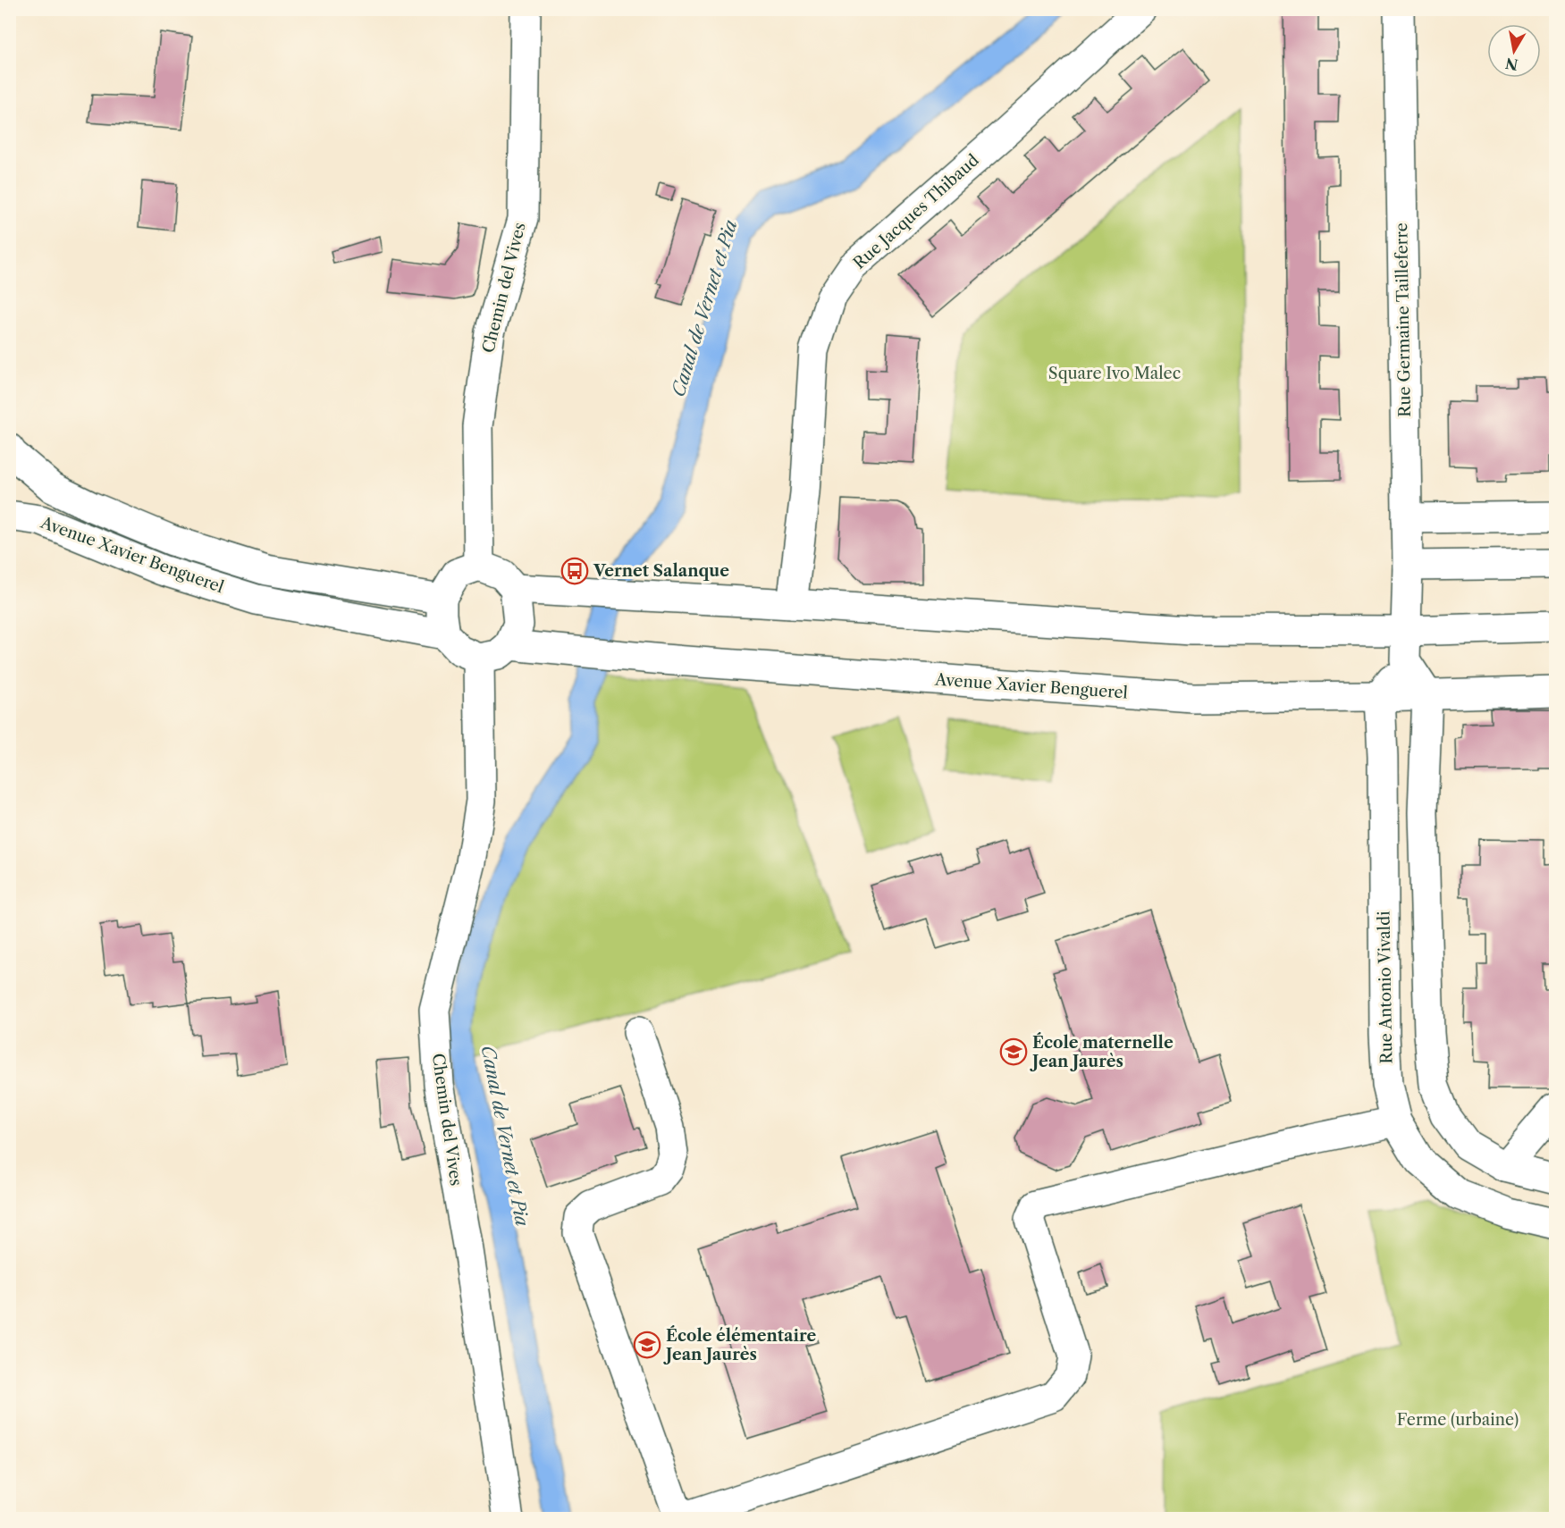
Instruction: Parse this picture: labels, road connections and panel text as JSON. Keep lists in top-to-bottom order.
{
  "streets": {
    "street": [
      "Rue Jacques Thibaud",
      "Chemin del Vives",
      "Rue Germaine Tailleferre",
      "Avenue Xavier Benguerel",
      "Rue Antonio Vivaldi"
    ]
  },
  "crossings": [
    ["Chemin del Vives", "Avenue Xavier Benguerel"],
    ["Avenue Xavier Benguerel", "Rue Antonio Vivaldi"]
  ],
  "water": ["Canal de Vernet et Pia"],
  "parks": ["Square Ivo Malec", "Ferme (urbaine)"],
  "places": {
    "bus stop": ["Vernet Salanque"],
    "school or university": ["École maternelle Jean Jaurès", "École élémentaire Jean Jaurès"]
  },
  "north": "bottom"
}
